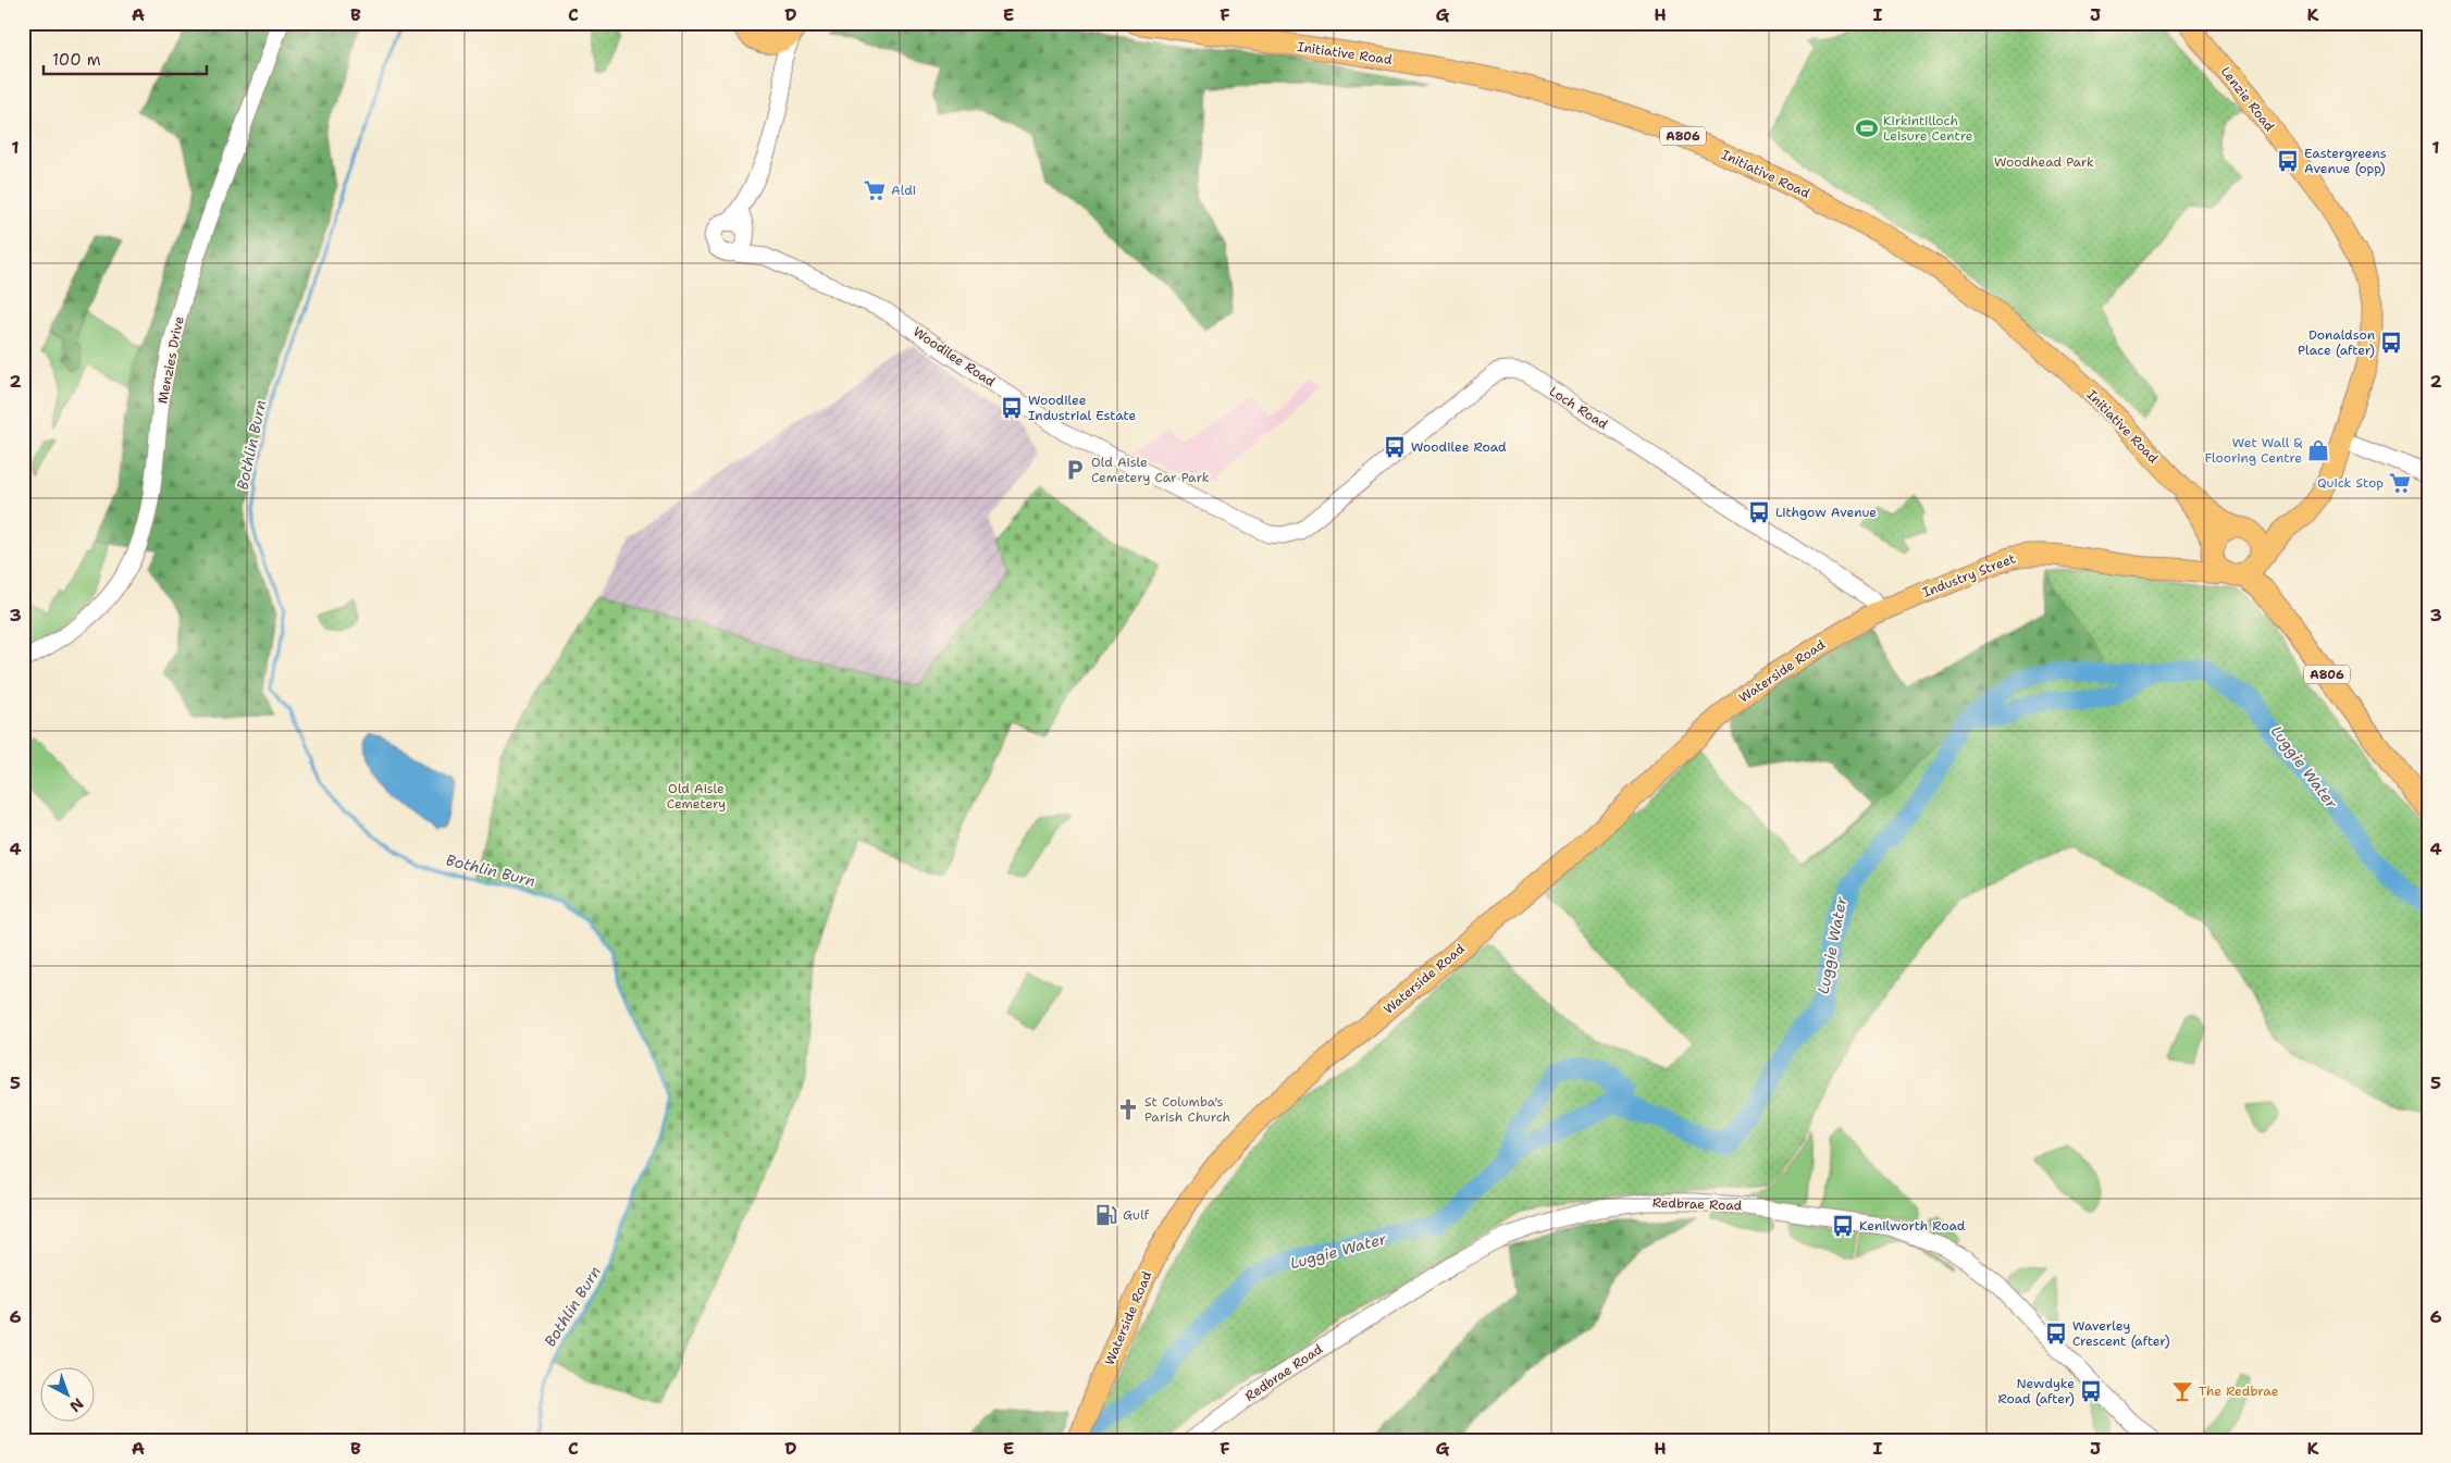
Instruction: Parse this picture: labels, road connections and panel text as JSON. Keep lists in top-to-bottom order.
{
  "streets": {
    "main road": [
      "Initiative Road",
      "Lenzie Road",
      "A806",
      "Industry Street",
      "Waterside Road"
    ],
    "street": [
      "Woodilee Road",
      "Menzies Drive",
      "Loch Road",
      "Redbrae Road"
    ]
  },
  "crossings": [
    ["Initiative Road", "A806"],
    ["Lenzie Road", "A806"],
    ["Lenzie Road", "Industry Street"],
    ["A806", "Industry Street"],
    ["Woodilee Road", "Loch Road"],
    ["Loch Road", "Industry Street"],
    ["Loch Road", "Waterside Road"],
    ["Industry Street", "Waterside Road"]
  ],
  "water": ["Bothlin Burn", "Luggie Water"],
  "parks": ["Woodhead Park", "Old Aisle Cemetery"],
  "places": {
    "sports": ["Kirkintilloch Leisure Centre"],
    "bus stop": [
      "Eastergreens Avenue (opp)",
      "Donaldson Place (after)",
      "Woodilee Industrial Estate",
      "Woodilee Road",
      "Lithgow Avenue",
      "Kenilworth Road",
      "Waverley Crescent (after)",
      "Newdyke Road (after)"
    ],
    "supermarket": ["Aldi", "Quick Stop"],
    "shop": ["Wet Wall & Flooring Centre"],
    "parking": ["Old Aisle Cemetery Car Park"],
    "church": ["St Columba's Parish Church"],
    "fuel station": ["Gulf"],
    "bar": ["The Redbrae"]
  },
  "scale_bar": "100 m",
  "north": "bottom right",
  "grid": {
    "columns": [
      "A",
      "B",
      "C",
      "D",
      "E",
      "F",
      "G",
      "H",
      "I",
      "J",
      "K"
    ],
    "rows": [
      "1",
      "2",
      "3",
      "4",
      "5",
      "6"
    ]
  }
}
